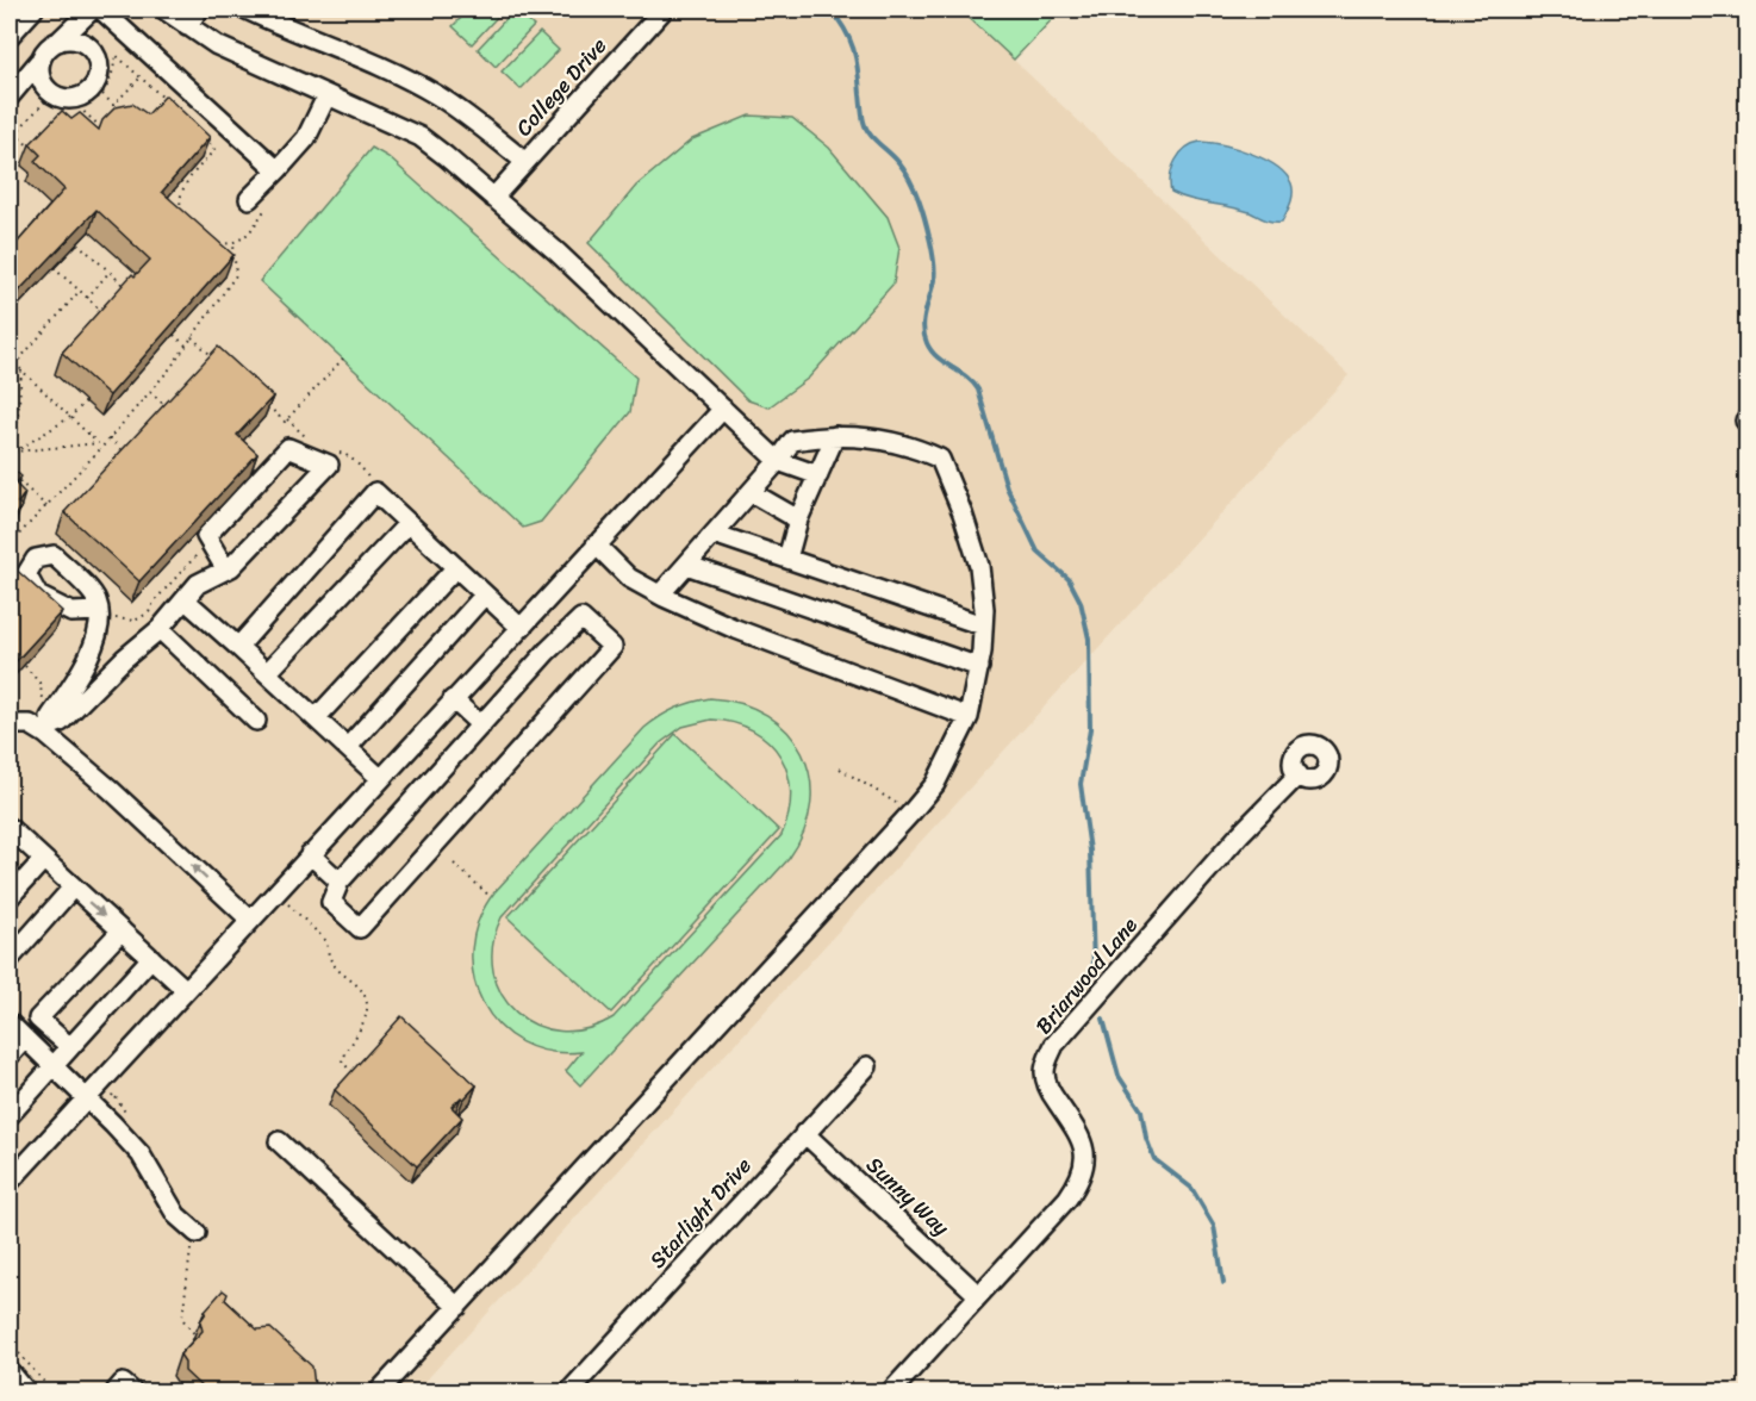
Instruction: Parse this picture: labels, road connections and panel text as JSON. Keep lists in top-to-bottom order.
{
  "streets": {
    "street": [
      "College Drive",
      "Briarwood Lane",
      "Sunny Way",
      "Starlight Drive"
    ]
  },
  "crossings": [
    ["Briarwood Lane", "Sunny Way"],
    ["Sunny Way", "Starlight Drive"]
  ]
}
